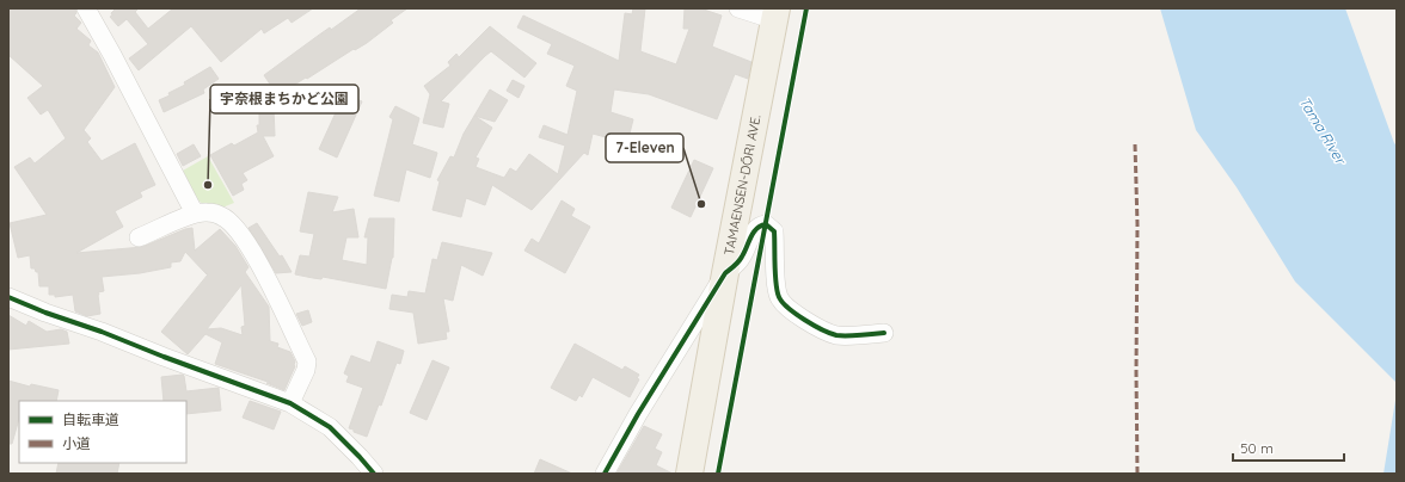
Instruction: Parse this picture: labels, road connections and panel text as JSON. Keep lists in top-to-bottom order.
{
  "streets": {
    "main road": ["TAMAENSEN-DŌRI AVE."]
  },
  "water": ["Tama River"],
  "places": ["宇奈根まちかど公園", "7-Eleven"],
  "legend": ["自転車道", "小道"],
  "scale_bar": "50 m"
}
